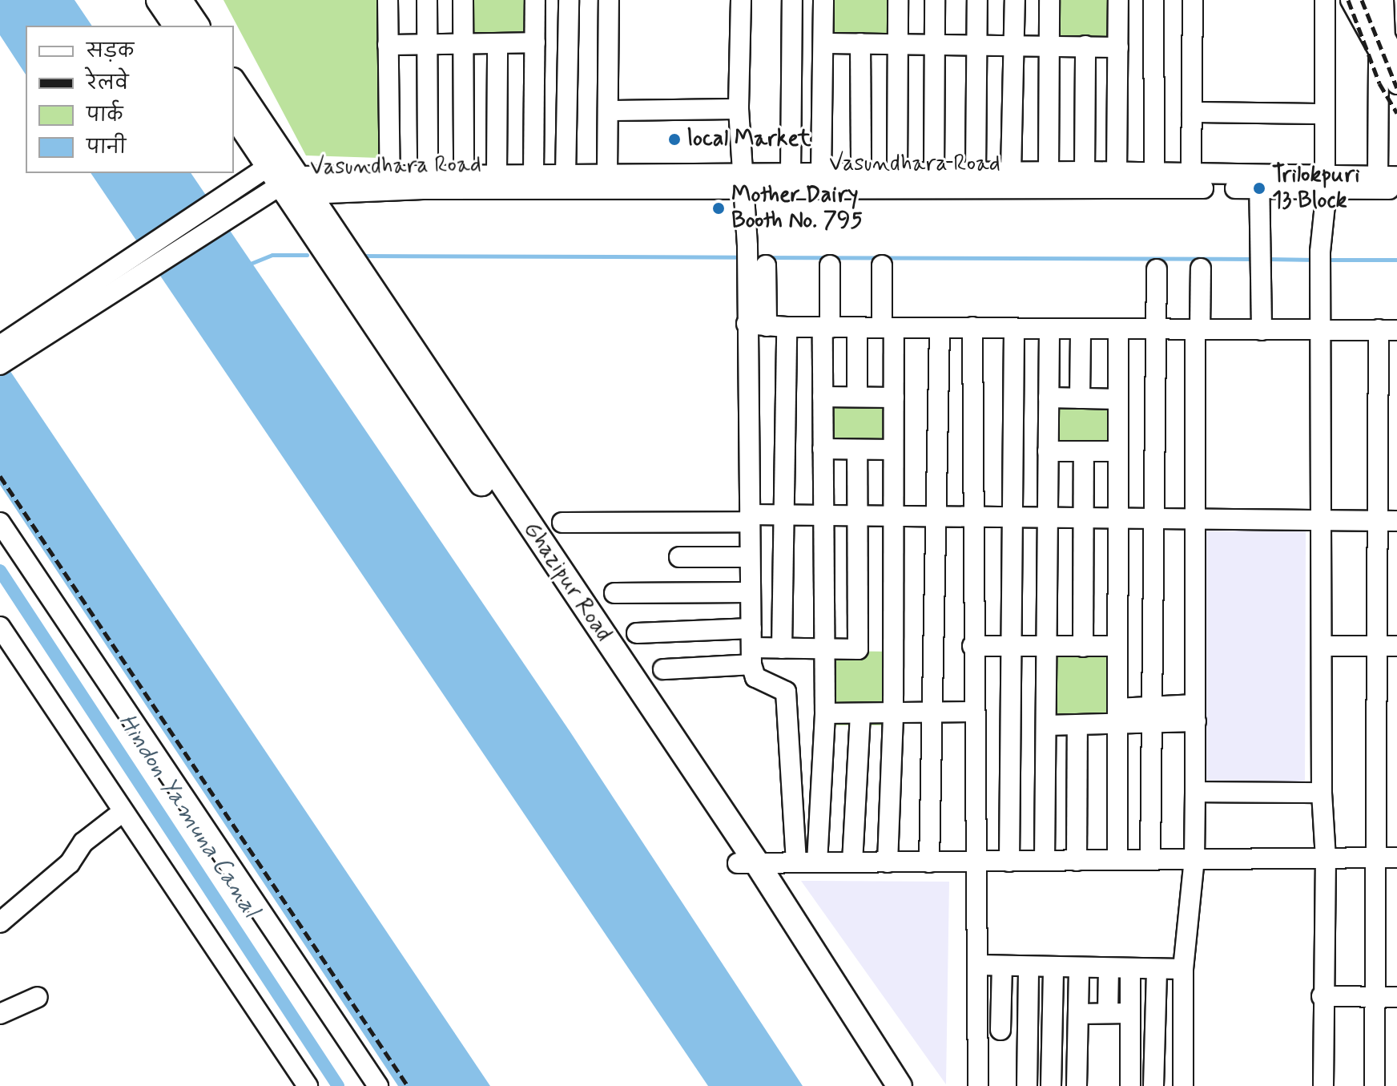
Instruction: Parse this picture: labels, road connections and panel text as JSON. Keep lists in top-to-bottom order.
{
  "streets": {
    "main road": ["Ghazipur Road"],
    "street": ["Vasundhara Road"]
  },
  "crossings": [
    ["Vasundhara Road", "Ghazipur Road"]
  ],
  "water": ["Hindon Yamuna Canal"],
  "places": ["local Market", "Trilokpuri 13 Block", "Mother Dairy Booth No. 795"],
  "legend": [
    "सड़क",
    "रेलवे",
    "पार्क",
    "पानी"
  ]
}
